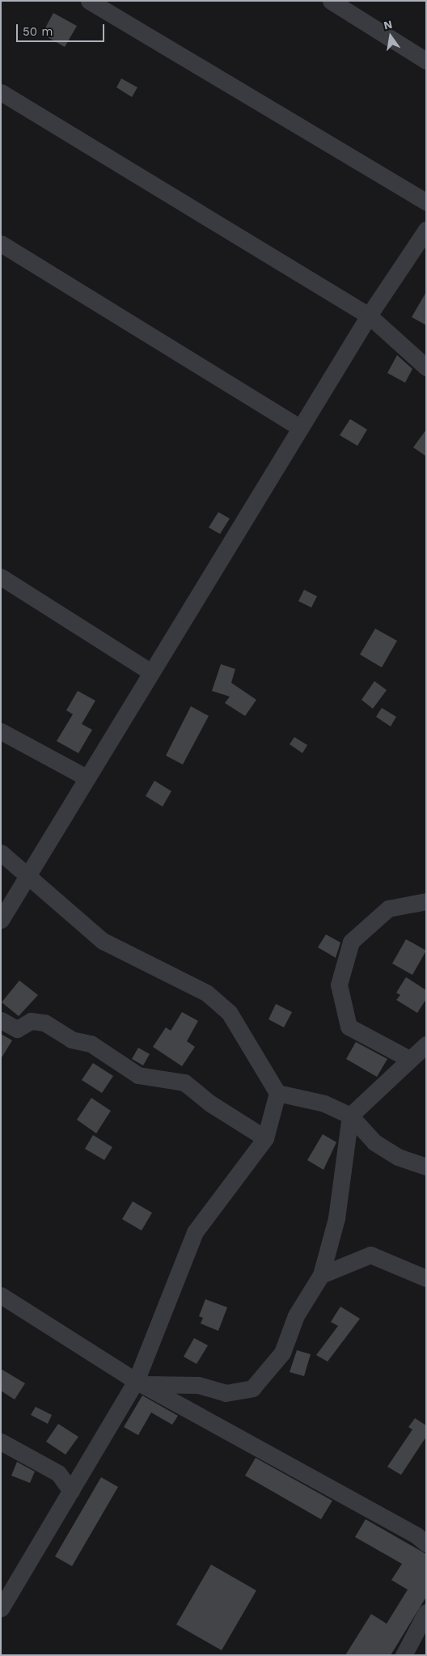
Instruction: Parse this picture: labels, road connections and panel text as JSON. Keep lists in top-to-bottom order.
{
  "scale_bar": "50 m",
  "north": "top"
}
